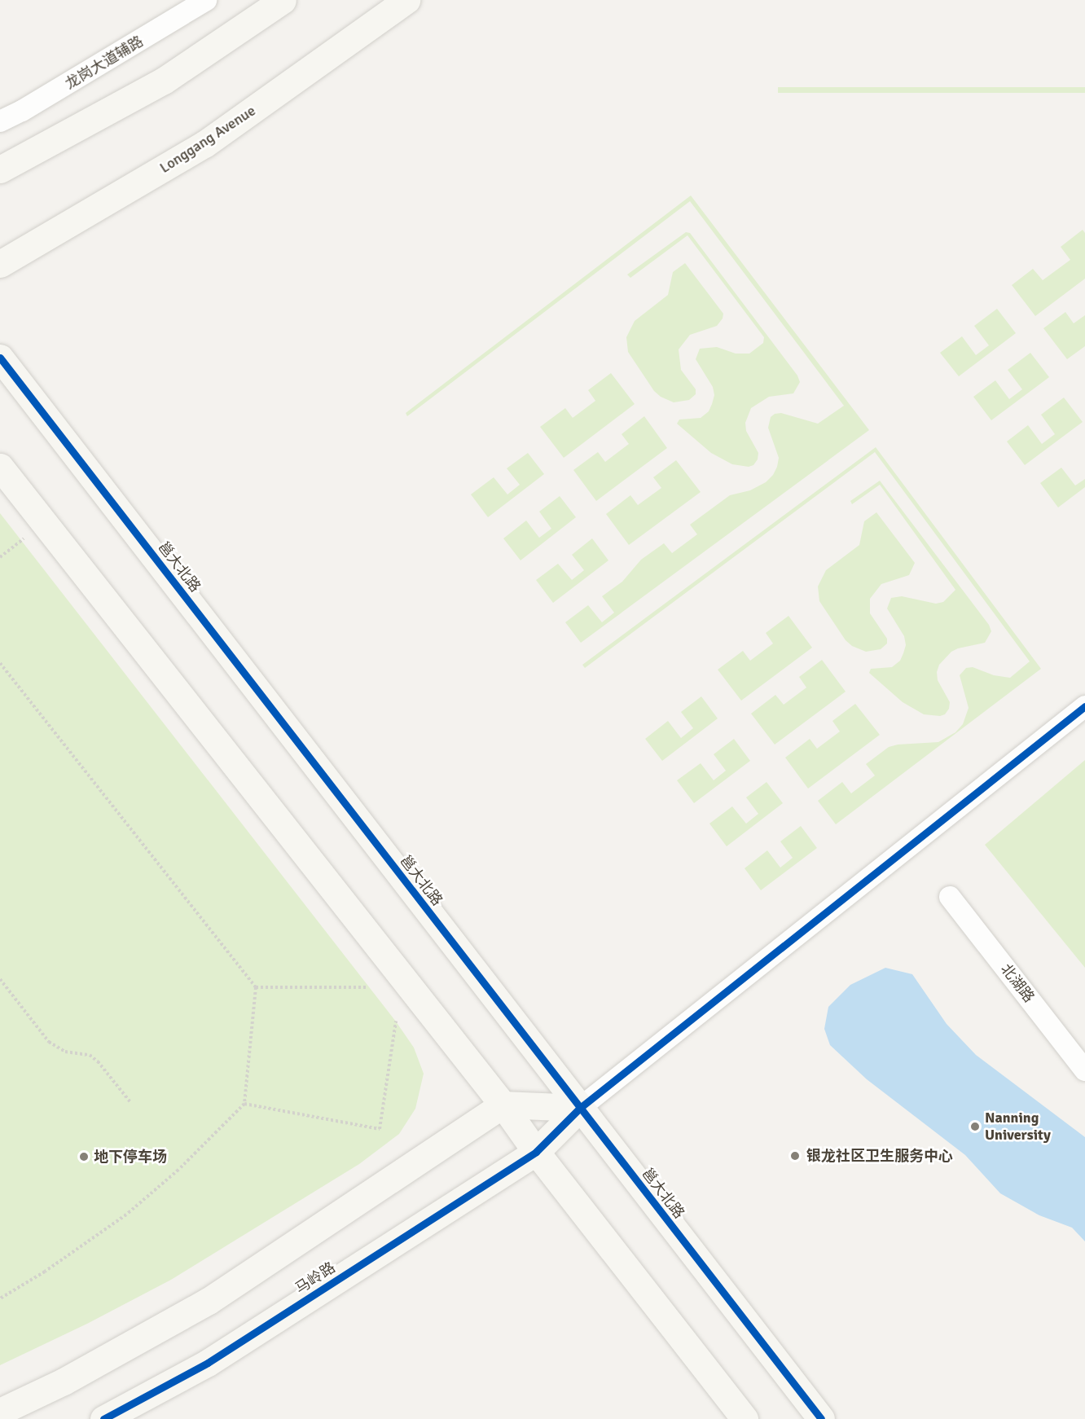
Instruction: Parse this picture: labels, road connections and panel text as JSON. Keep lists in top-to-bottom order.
{
  "streets": {
    "street": [
      "龙岗大道辅路",
      "Longgang Avenue",
      "邕大北路",
      "北湖路",
      "马岭路"
    ]
  },
  "crossings": [
    ["邕大北路", "马岭路"]
  ],
  "places": ["Nanning University", "银龙社区卫生服务中心", "地下停车场"]
}
